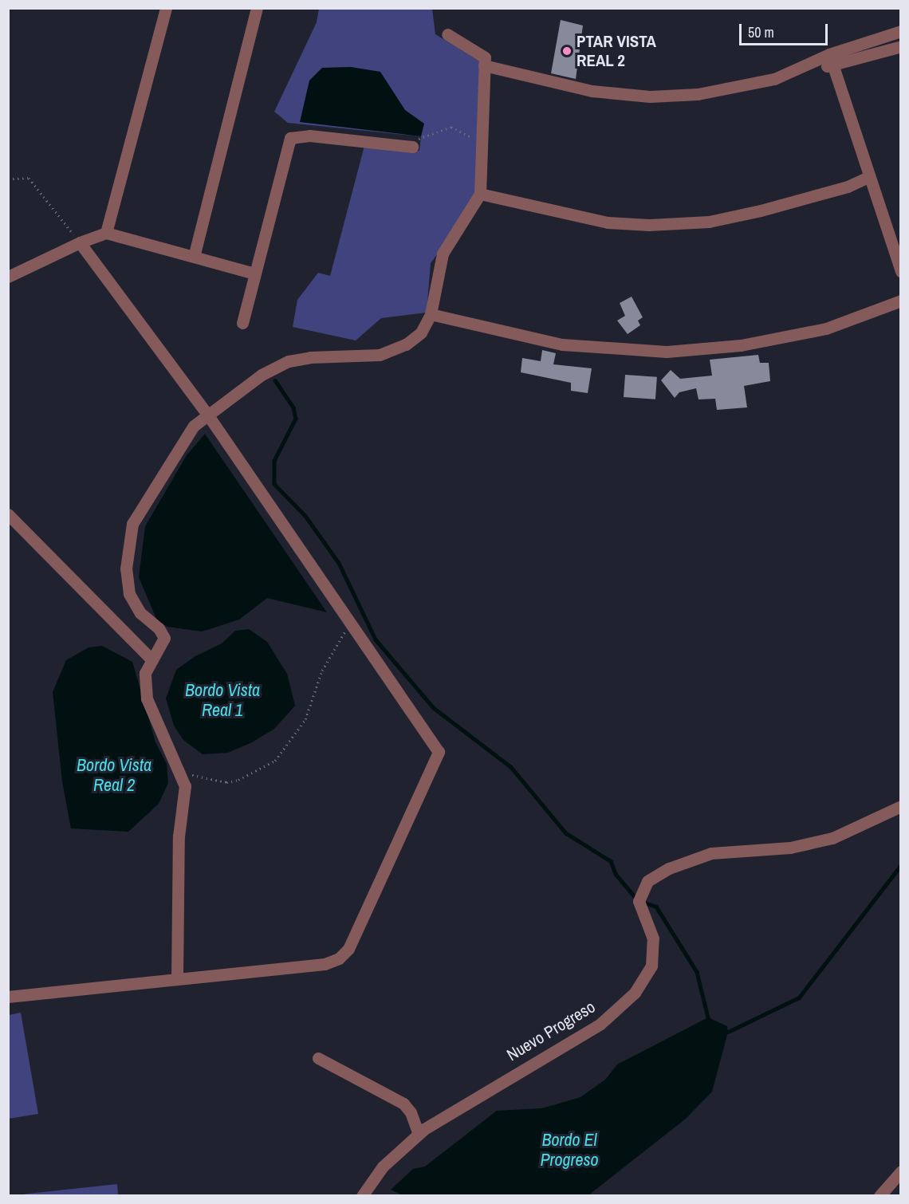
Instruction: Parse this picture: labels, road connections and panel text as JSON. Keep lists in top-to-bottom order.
{
  "streets": {
    "street": ["Nuevo Progreso"]
  },
  "water": ["Bordo Vista Real 1", "Bordo Vista Real 2", "Bordo El Progreso"],
  "places": ["PTAR VISTA REAL 2"],
  "scale_bar": "50 m"
}
